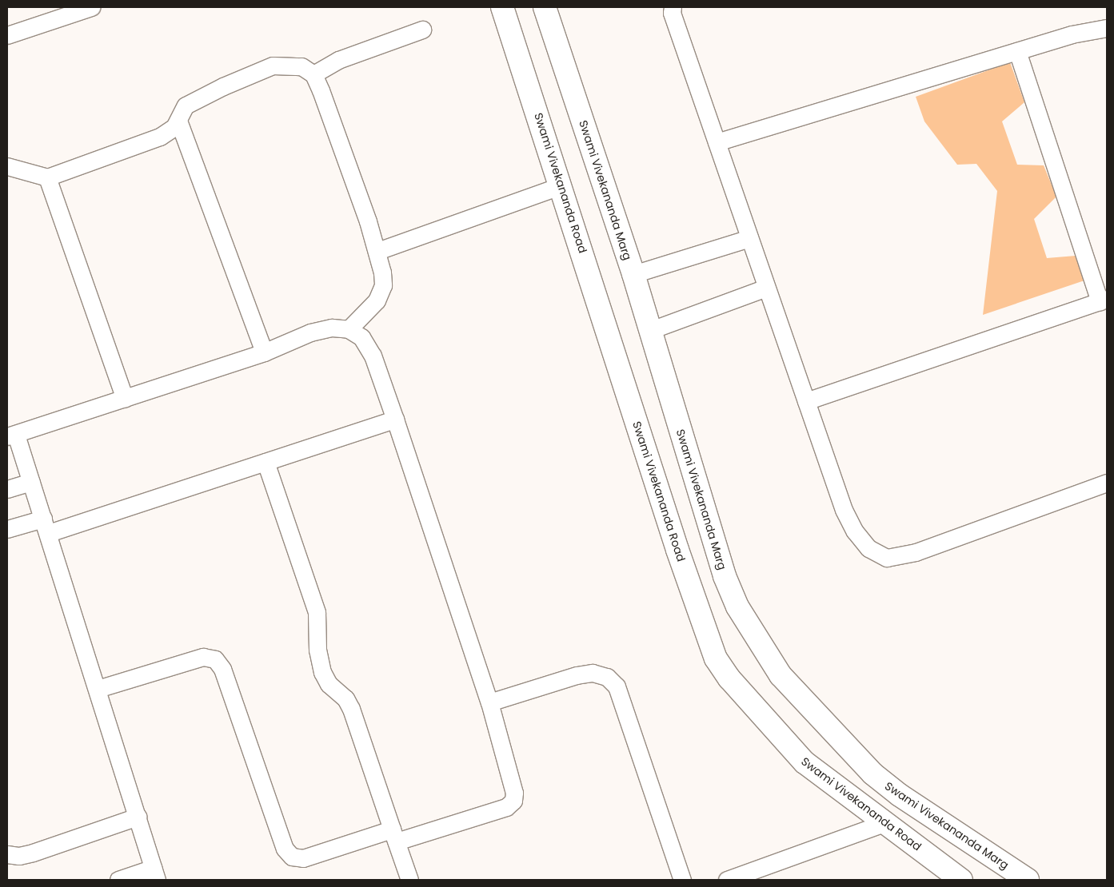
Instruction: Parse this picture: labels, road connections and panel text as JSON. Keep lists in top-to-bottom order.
{
  "streets": {
    "street": ["Swami Vivekananda Road", "Swami Vivekananda Marg"]
  }
}
